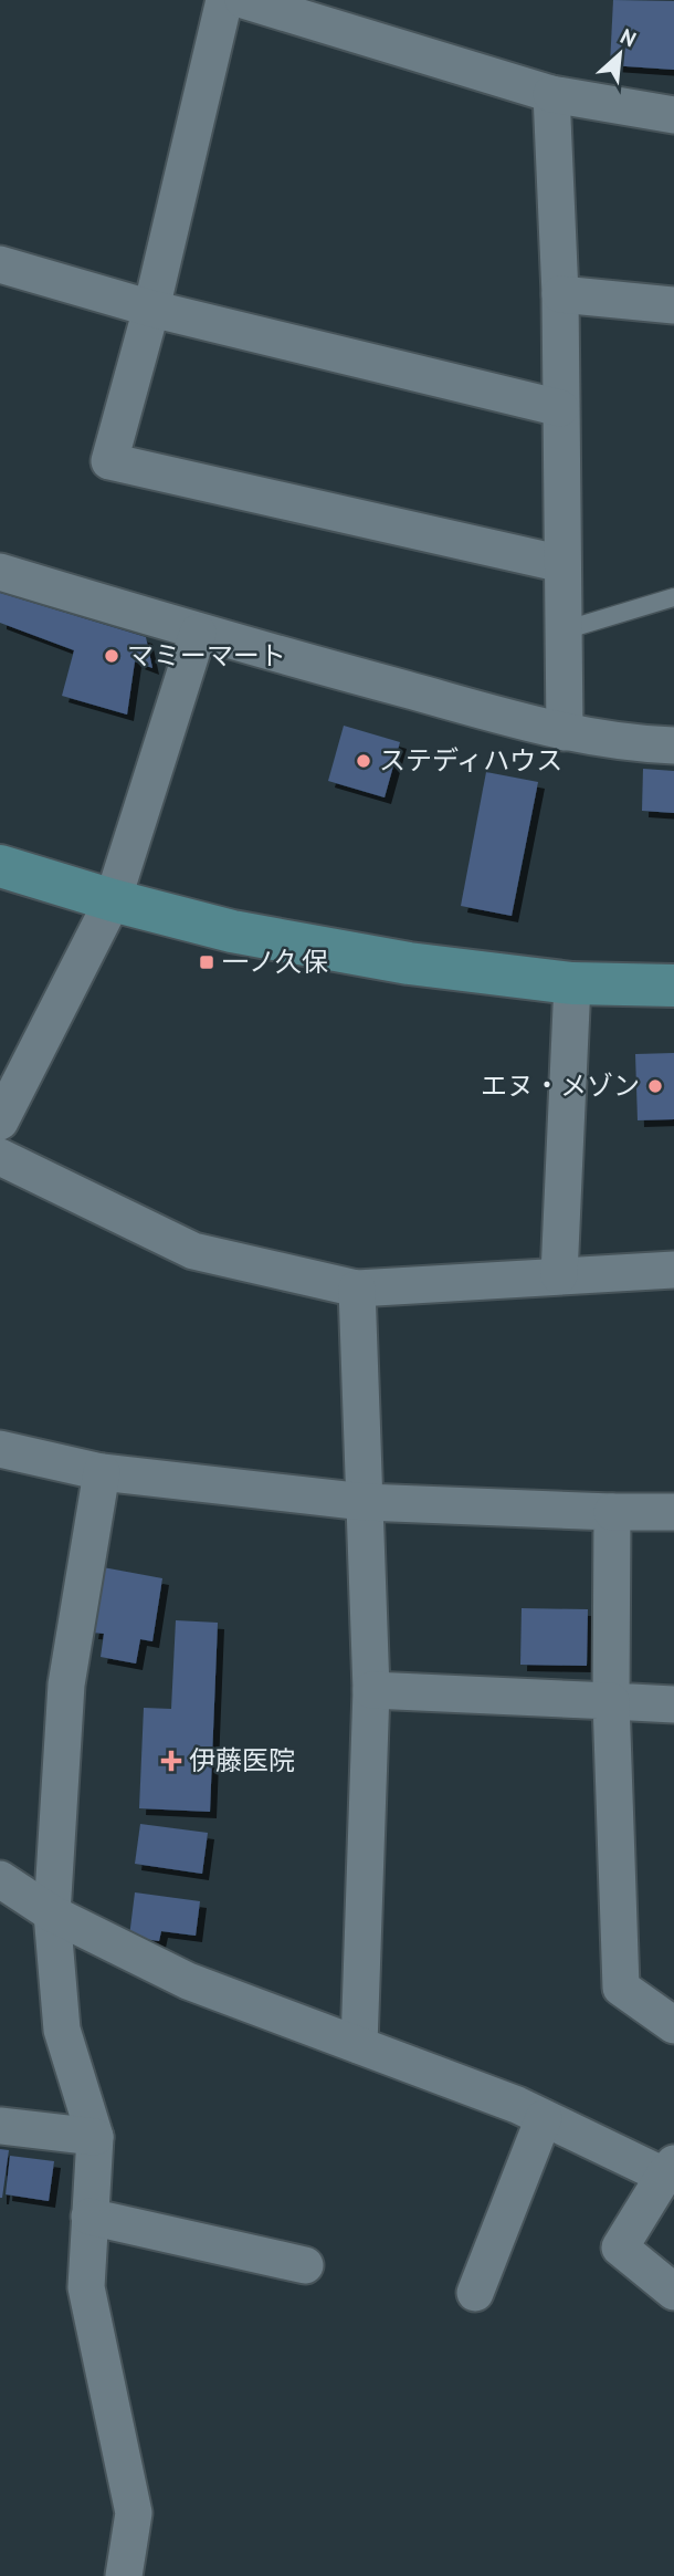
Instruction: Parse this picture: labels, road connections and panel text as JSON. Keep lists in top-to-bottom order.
{
  "places": {
    "other": ["マミーマート", "ステディハウス", "エヌ・メゾン"],
    "transit": ["一ノ久保"],
    "health": ["伊藤医院"]
  },
  "north": "top right"
}
